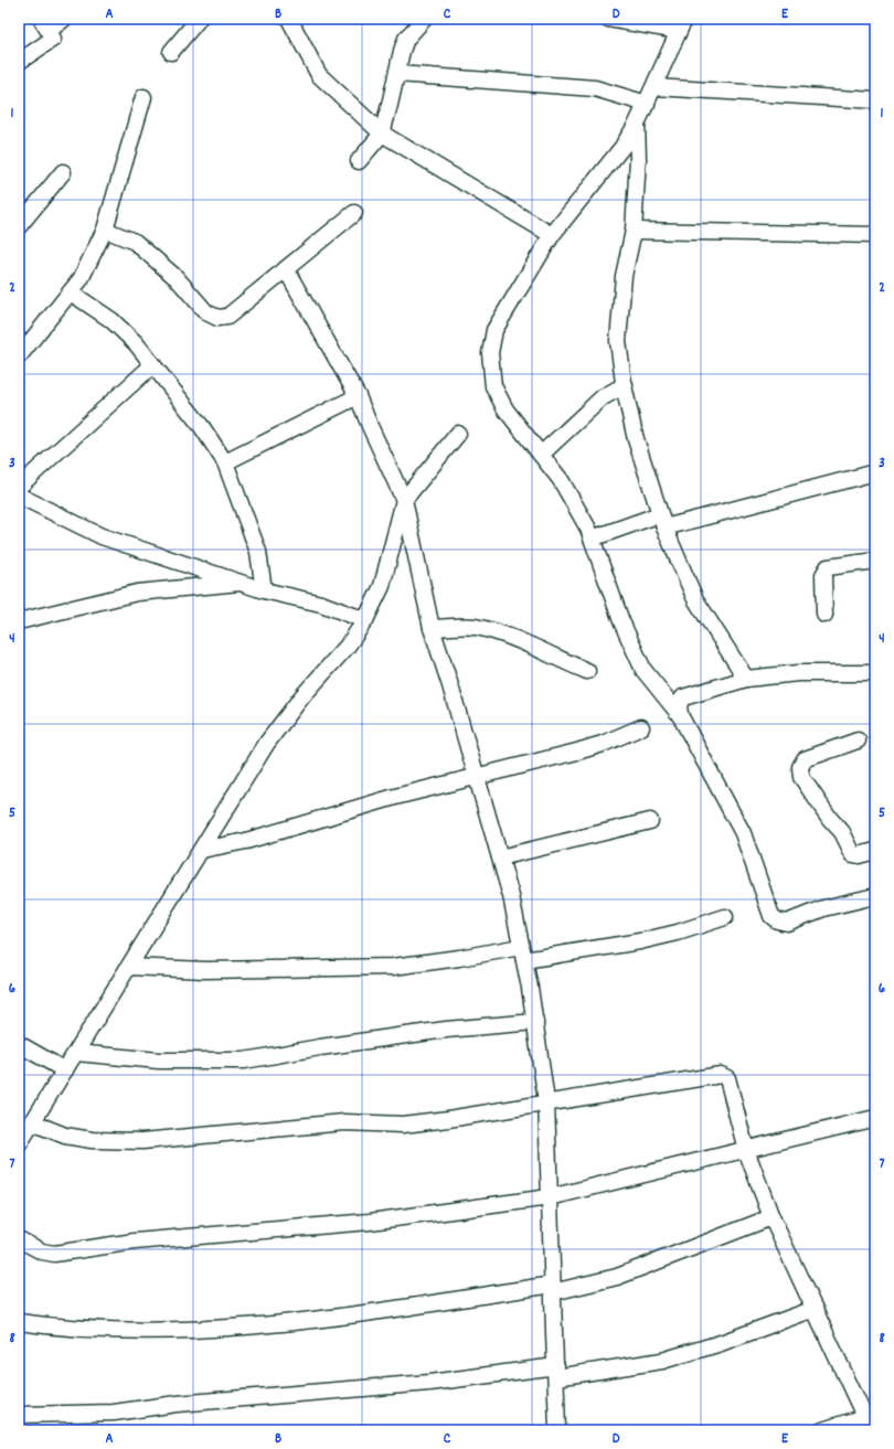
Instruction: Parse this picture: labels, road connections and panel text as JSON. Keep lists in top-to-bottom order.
{
  "grid": {
    "columns": [
      "A",
      "B",
      "C",
      "D",
      "E"
    ],
    "rows": [
      "1",
      "2",
      "3",
      "4",
      "5",
      "6",
      "7",
      "8"
    ]
  }
}
